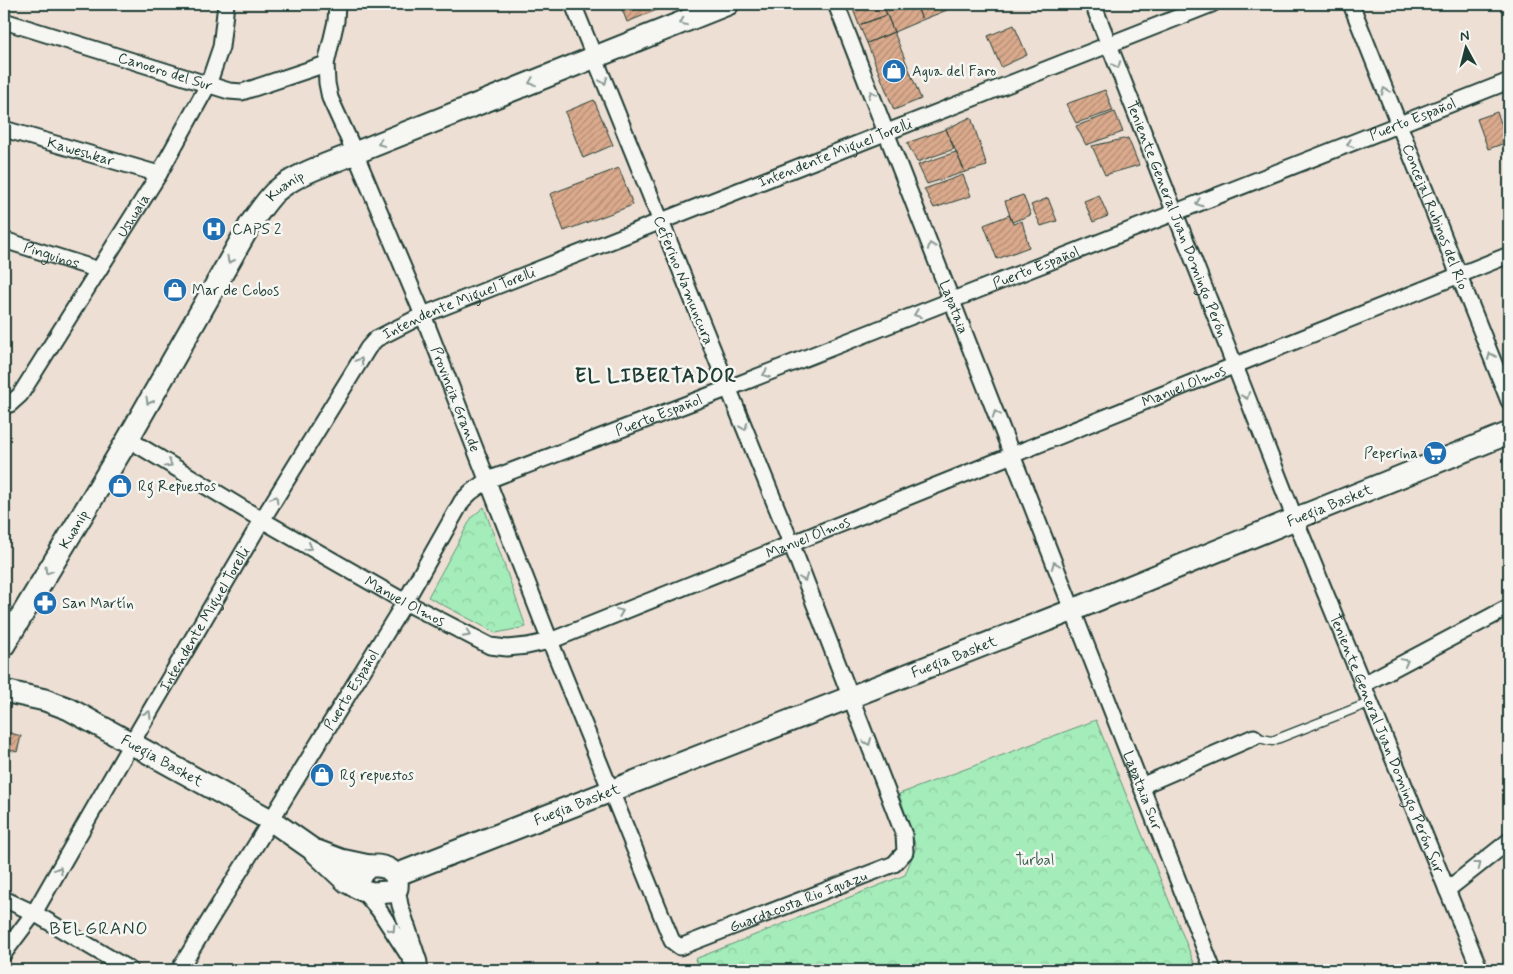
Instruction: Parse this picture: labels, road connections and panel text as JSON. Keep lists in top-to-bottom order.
{
  "streets": {
    "main road": ["Kuanip", "Fuegia Basket"],
    "street": [
      "Canoero del Sur",
      "Puerto Español",
      "Kaweshkar",
      "Intendente Miguel Torelli",
      "Ushuaia",
      "Concejal Rubinos del Río",
      "Teniente General Juan Domingo Perón",
      "Pinguinos",
      "Ceferino Namuncura",
      "Lapataia",
      "Manuel Olmos",
      "Provincia Grande",
      "Teniente General Juan Domingo Perón Sur",
      "Lapataia Sur",
      "Guardacosta Rio Iguazu"
    ]
  },
  "crossings": [
    ["Canoero del Sur", "Ushuaia"],
    ["Canoero del Sur", "Provincia Grande"],
    ["Puerto Español", "Concejal Rubinos del Río"],
    ["Puerto Español", "Teniente General Juan Domingo Perón"],
    ["Puerto Español", "Ceferino Namuncura"],
    ["Puerto Español", "Lapataia"],
    ["Puerto Español", "Manuel Olmos"],
    ["Puerto Español", "Provincia Grande"],
    ["Puerto Español", "Fuegia Basket"],
    ["Kaweshkar", "Ushuaia"],
    ["Intendente Miguel Torelli", "Teniente General Juan Domingo Perón"],
    ["Intendente Miguel Torelli", "Ceferino Namuncura"],
    ["Intendente Miguel Torelli", "Lapataia"],
    ["Intendente Miguel Torelli", "Manuel Olmos"],
    ["Intendente Miguel Torelli", "Provincia Grande"],
    ["Intendente Miguel Torelli", "Fuegia Basket"],
    ["Kuanip", "Ceferino Namuncura"],
    ["Kuanip", "Manuel Olmos"],
    ["Kuanip", "Provincia Grande"],
    ["Ushuaia", "Pinguinos"],
    ["Concejal Rubinos del Río", "Manuel Olmos"],
    ["Teniente General Juan Domingo Perón", "Manuel Olmos"],
    ["Teniente General Juan Domingo Perón", "Fuegia Basket"],
    ["Teniente General Juan Domingo Perón", "Teniente General Juan Domingo Perón Sur"],
    ["Ceferino Namuncura", "Manuel Olmos"],
    ["Ceferino Namuncura", "Fuegia Basket"],
    ["Ceferino Namuncura", "Guardacosta Rio Iguazu"],
    ["Lapataia", "Manuel Olmos"],
    ["Lapataia", "Fuegia Basket"],
    ["Lapataia", "Lapataia Sur"],
    ["Manuel Olmos", "Provincia Grande"],
    ["Provincia Grande", "Fuegia Basket"],
    ["Provincia Grande", "Guardacosta Rio Iguazu"],
    ["Fuegia Basket", "Teniente General Juan Domingo Perón Sur"],
    ["Fuegia Basket", "Lapataia Sur"]
  ],
  "one_way": [
    "Intendente Miguel Torelli",
    "Kuanip",
    "Concejal Rubinos del Río",
    "Teniente General Juan Domingo Perón",
    "Ceferino Namuncura",
    "Lapataia",
    "Manuel Olmos"
  ],
  "districts": ["EL LIBERTADOR", "BELGRANO"],
  "parks": ["Turbal"],
  "places": {
    "shop": [
      "Agua del Faro",
      "Mar de Cobos",
      "Rg Repuestos",
      "Rg repuestos"
    ],
    "hospital": ["CAPS 2"],
    "supermarket": ["Peperina"],
    "pharmacy": ["San Martín"]
  },
  "north": "top"
}
